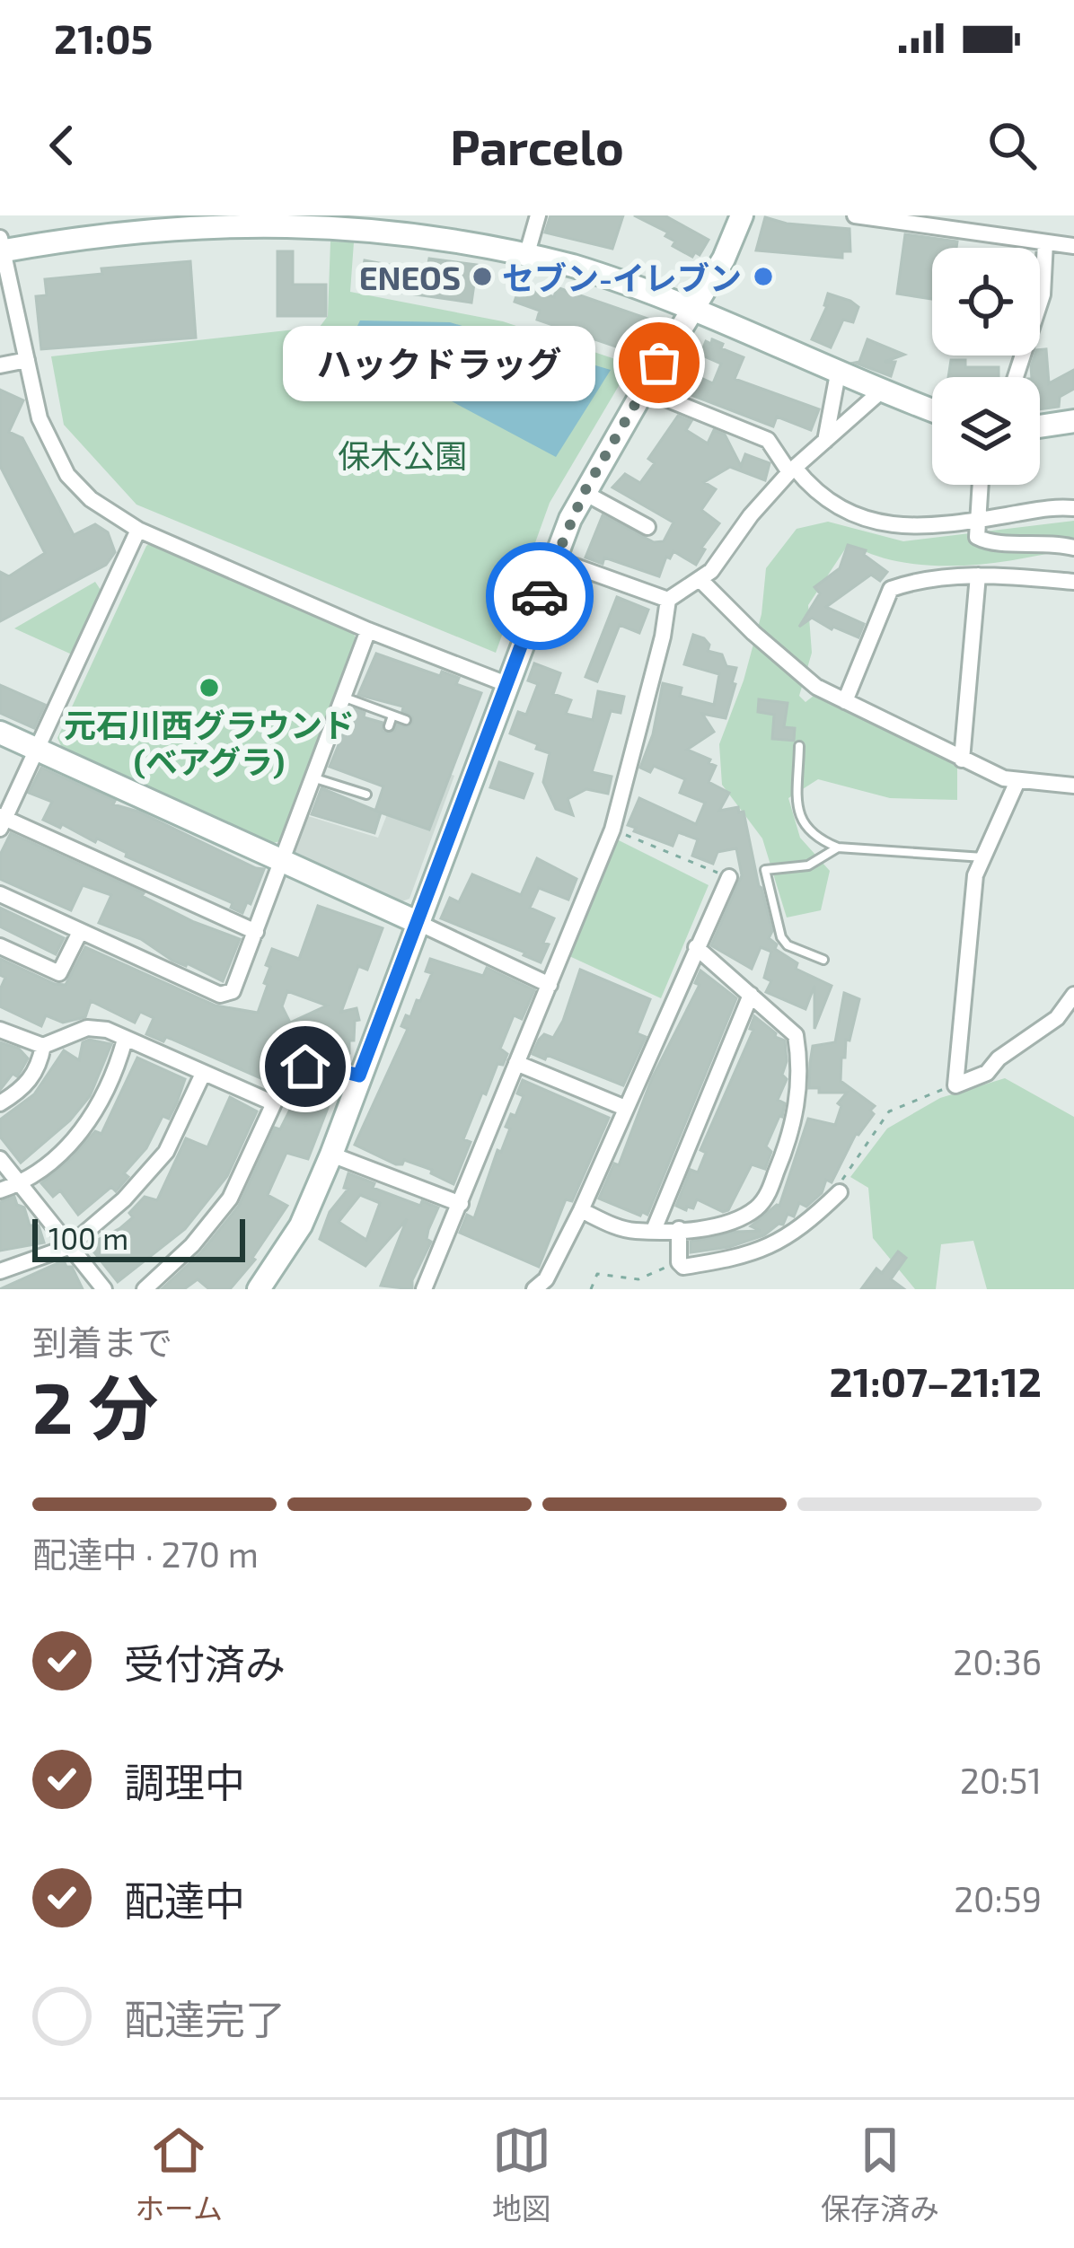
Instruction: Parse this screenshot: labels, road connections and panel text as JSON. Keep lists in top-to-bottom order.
{
  "parks": ["保木公園"],
  "places": [
    "ENEOS",
    "セブン-イレブン",
    "ハックドラッグ",
    "元石川西グラウンド (ベアグラ)"
  ],
  "scale_bar": "100 m",
  "page": {
    "status": "21:05",
    "header": "Parcelo",
    "bubble": "ハックドラッグ",
    "scale": "100 m",
    "heading": ["2 分", "到着まで", "21:07–21:12"],
    "bar": "配達中 · 270 m",
    "list": [
      ["受付済み", "20:36"],
      ["調理中", "20:51"],
      ["配達中", "20:59"],
      "配達完了"
    ],
    "tabs": ["ホーム", "地図", "保存済み"]
  }
}
